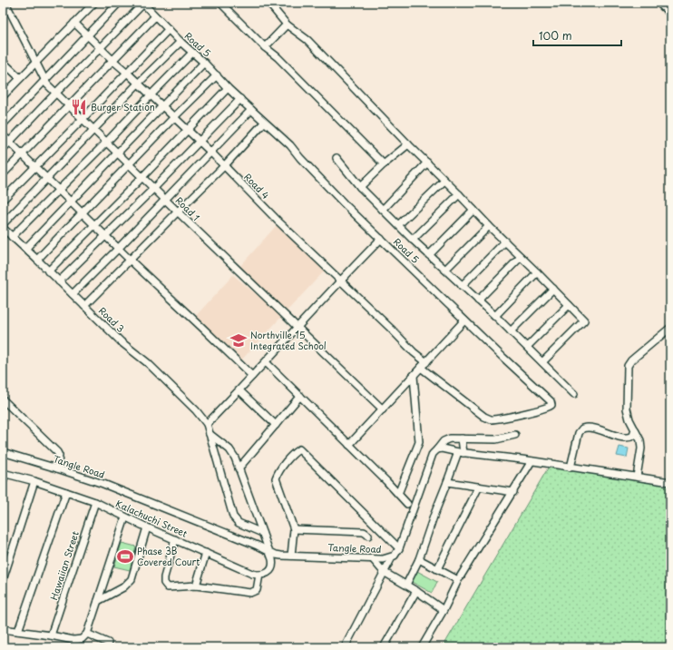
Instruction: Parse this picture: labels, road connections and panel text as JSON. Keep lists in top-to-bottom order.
{
  "streets": {
    "street": [
      "Road 5",
      "Road 4",
      "Road 1",
      "Road 3",
      "Tangle Road",
      "Kalachuchi Street",
      "Hawaiian Street"
    ]
  },
  "crossings": [
    ["Kalachuchi Street", "Hawaiian Street"]
  ],
  "places": {
    "restaurant": ["Burger Station"],
    "school or university": ["Northville 15 Integrated School"],
    "sports": ["Phase 3B Covered Court"]
  },
  "scale_bar": "100 m"
}
